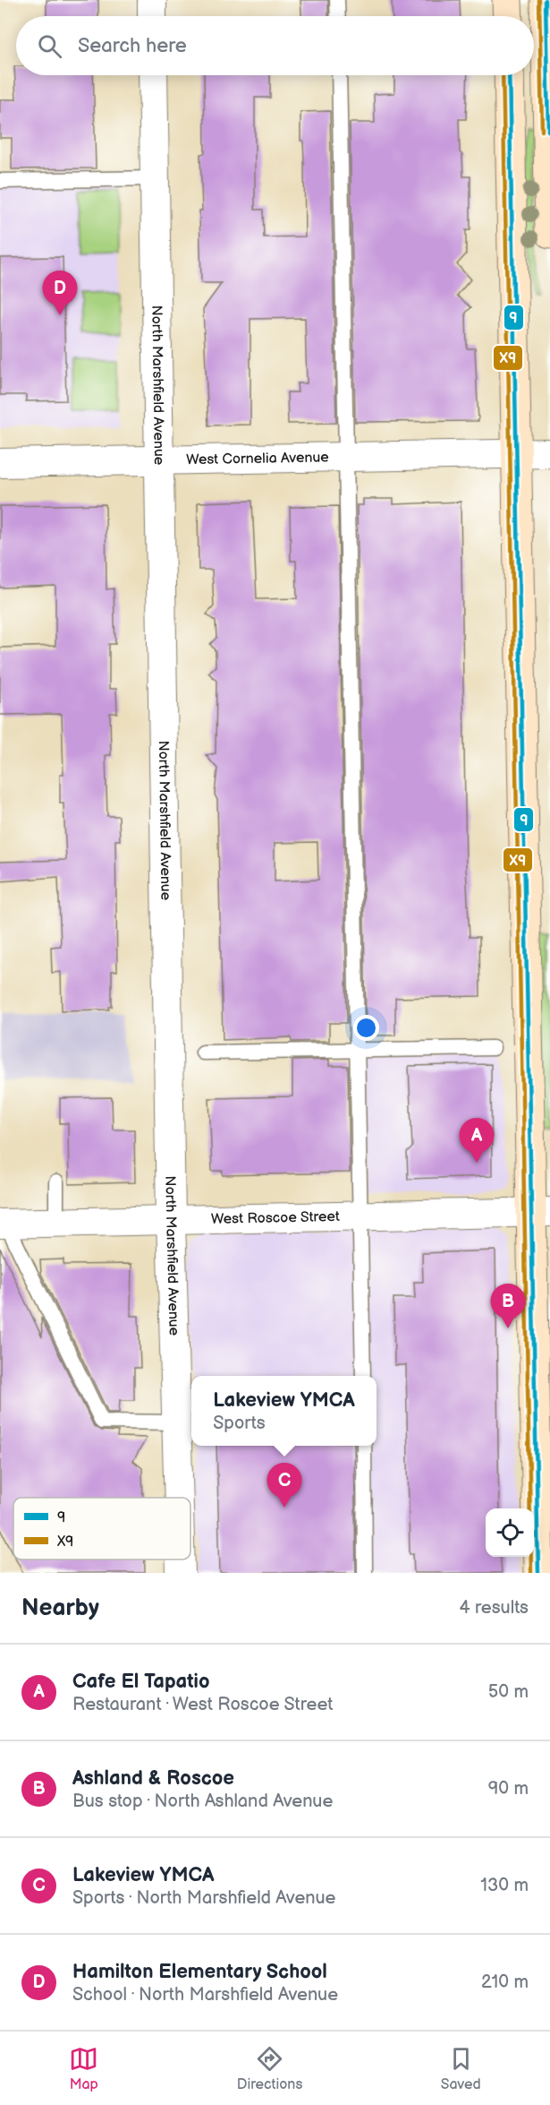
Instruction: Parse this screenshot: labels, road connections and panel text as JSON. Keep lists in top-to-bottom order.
{
  "streets": {
    "street": ["North Marshfield Avenue", "West Cornelia Avenue", "West Roscoe Street"]
  },
  "crossings": [
    ["North Marshfield Avenue", "West Cornelia Avenue"],
    ["North Marshfield Avenue", "West Roscoe Street"]
  ],
  "lines": ["transit line 9", "transit line X9"],
  "legend": ["9", "X9"],
  "page": {
    "search": "Search here",
    "pins": [
      "D",
      "A",
      "B",
      "C"
    ],
    "popup": ["Lakeview YMCA", "Sports"],
    "heading": ["Nearby", "4 results"],
    "list": [
      {
        "mark": "A",
        "name": "Cafe El Tapatio",
        "note": "Restaurant · West Roscoe Street",
        "value": "50 m"
      },
      {
        "mark": "B",
        "name": "Ashland & Roscoe",
        "note": "Bus stop · North Ashland Avenue",
        "value": "90 m"
      },
      {
        "mark": "C",
        "name": "Lakeview YMCA",
        "note": "Sports · North Marshfield Avenue",
        "value": "130 m"
      },
      {
        "mark": "D",
        "name": "Hamilton Elementary School",
        "note": "School · North Marshfield Avenue",
        "value": "210 m"
      }
    ],
    "nav": ["Map", "Directions", "Saved"]
  }
}
